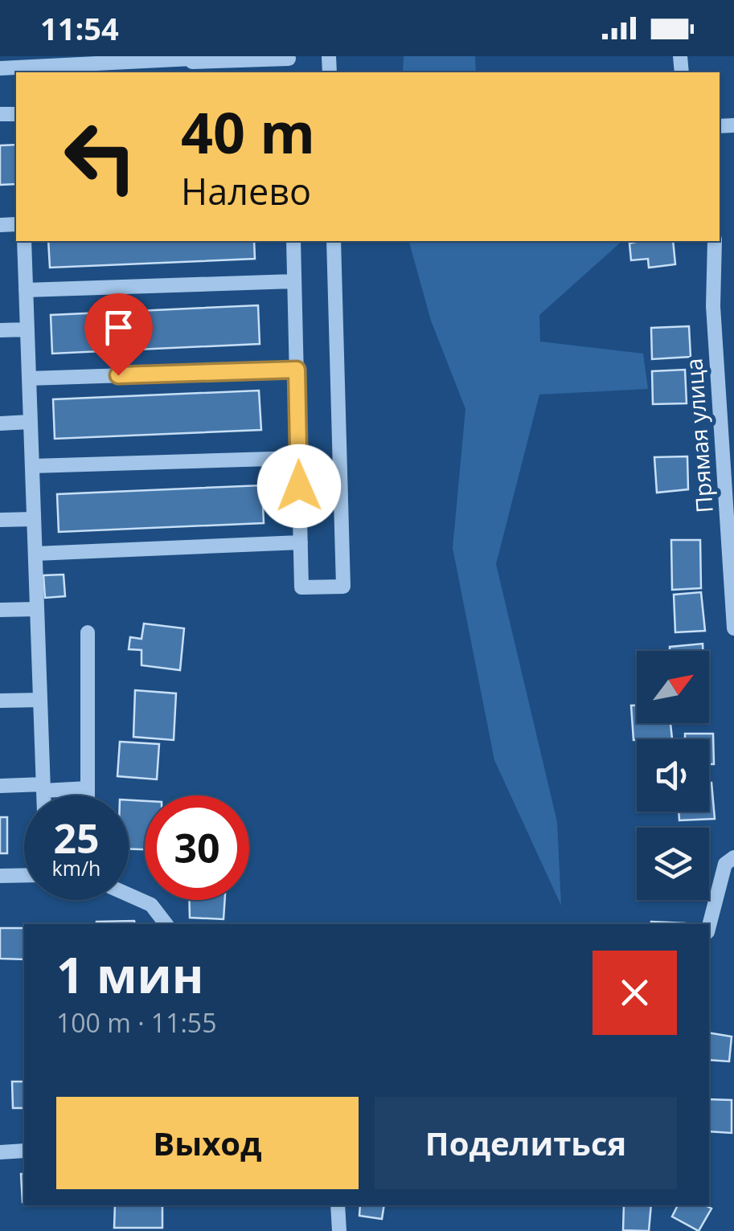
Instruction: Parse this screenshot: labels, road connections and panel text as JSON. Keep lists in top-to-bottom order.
{
  "streets": {
    "street": ["Прямая улица"]
  },
  "north": "top right",
  "page": {
    "status": "11:54",
    "turn": ["40 m", "Налево"],
    "speed": "25 km/h",
    "limit": "30",
    "heading": ["1 мин", "100 m · 11:55"],
    "buttons": ["Выход", "Поделиться"]
  }
}
